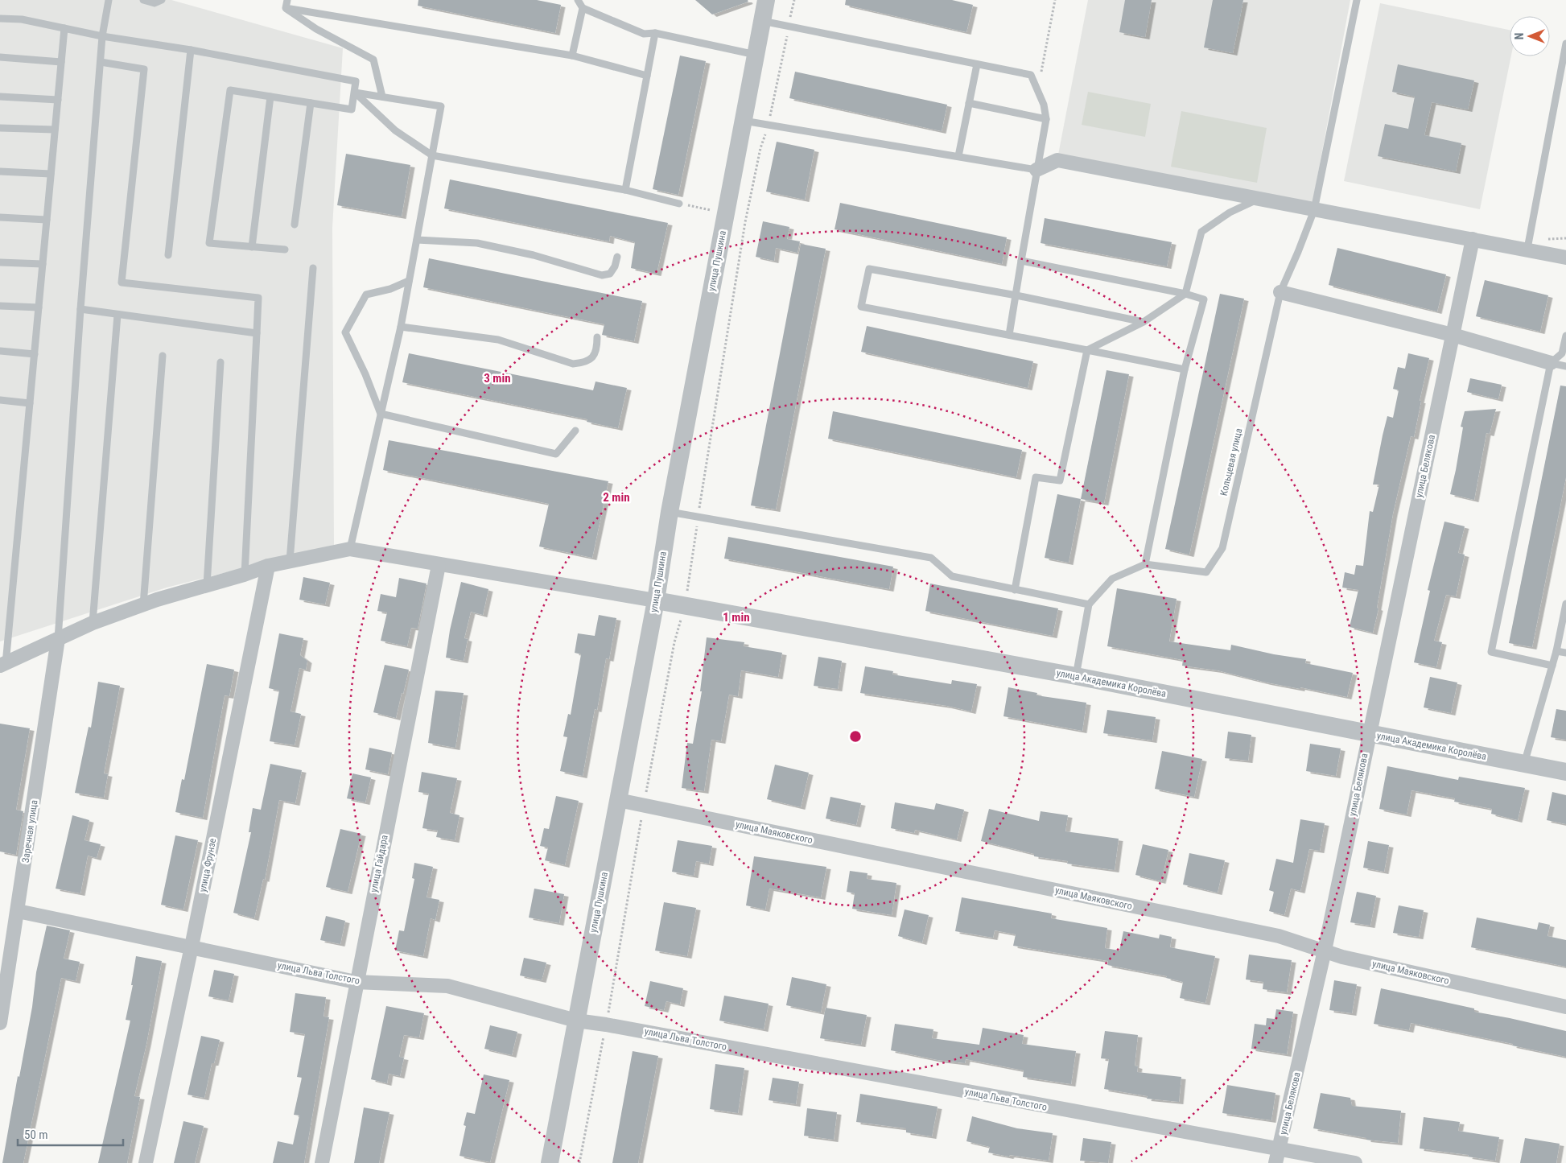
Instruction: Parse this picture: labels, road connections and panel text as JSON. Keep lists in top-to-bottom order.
{
  "streets": {
    "street": [
      "улица Пушкина",
      "улица Белякова",
      "улица Академика Королёва",
      "Заречная улица",
      "улица Маяковского",
      "улица Гайдара",
      "улица Фрунзе",
      "улица Льва Толстого"
    ],
    "lane": ["Кольцевая улица"]
  },
  "crossings": [
    ["улица Пушкина", "улица Академика Королёва"],
    ["улица Пушкина", "улица Маяковского"],
    ["улица Пушкина", "улица Льва Толстого"],
    ["улица Белякова", "улица Академика Королёва"],
    ["улица Белякова", "улица Маяковского"],
    ["улица Белякова", "улица Льва Толстого"],
    ["Заречная улица", "улица Льва Толстого"],
    ["улица Гайдара", "улица Льва Толстого"],
    ["улица Фрунзе", "улица Льва Толстого"]
  ],
  "scale_bar": "50 m",
  "north": "left",
  "rings": ["3 min", "2 min", "1 min"]
}
